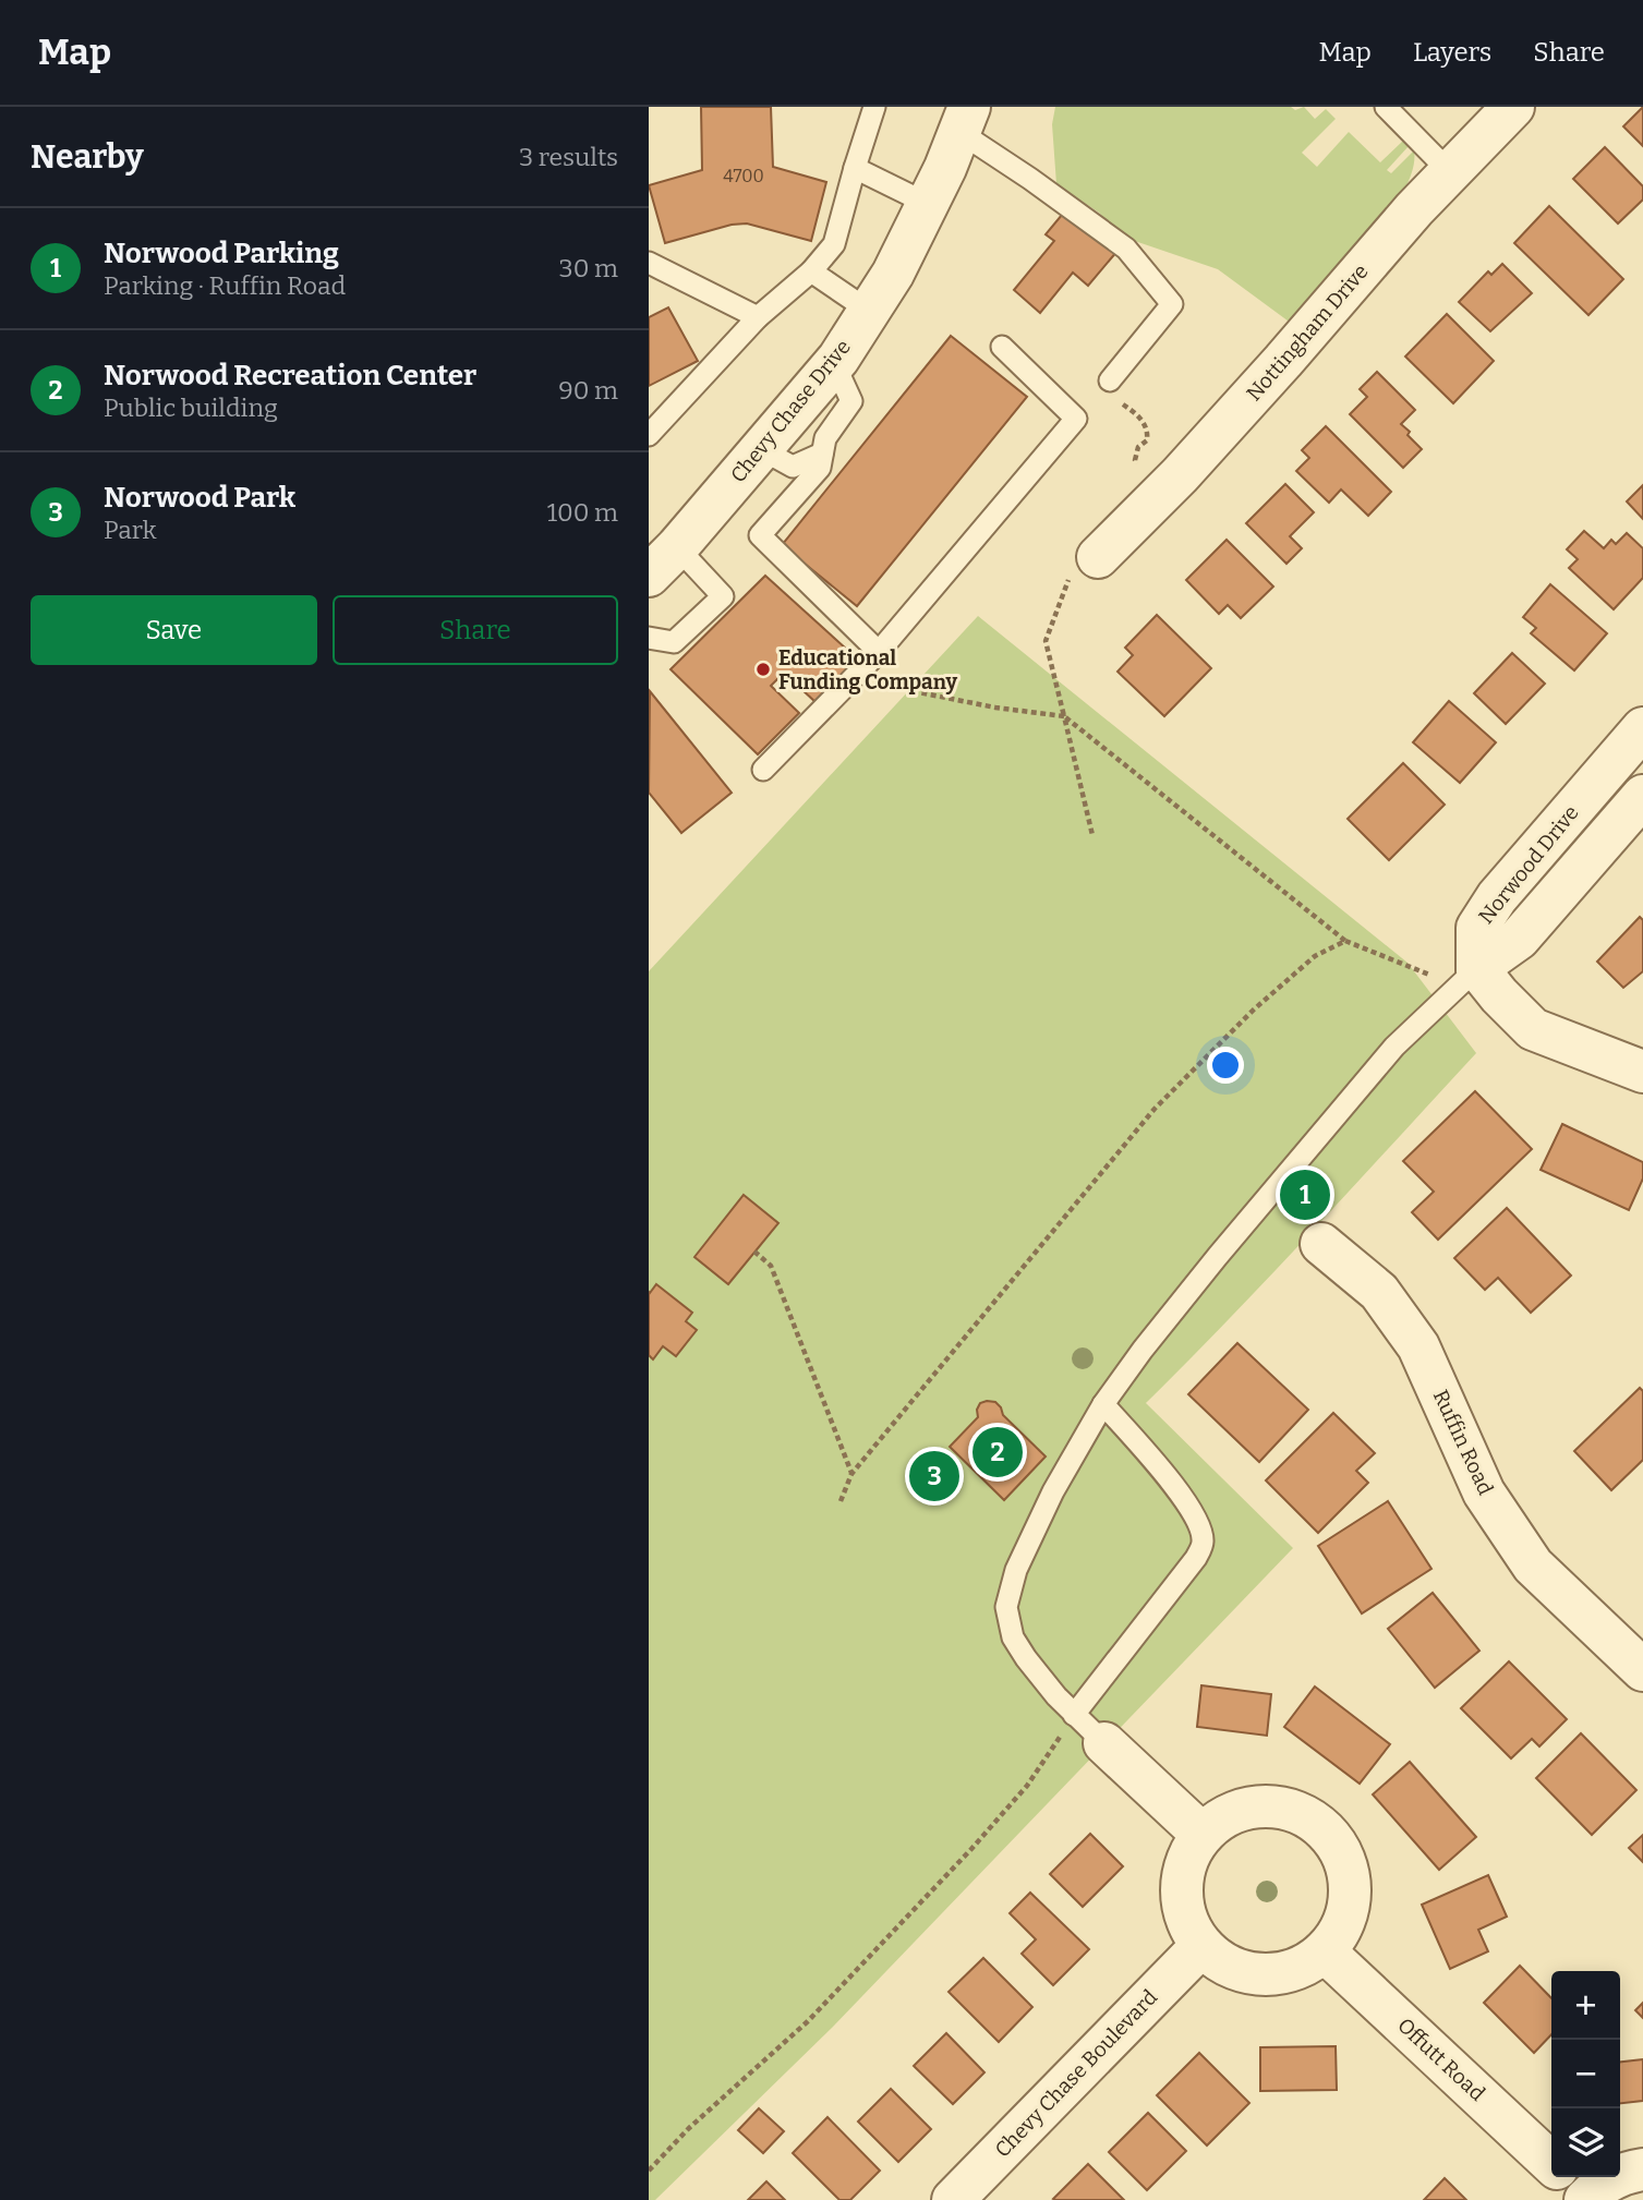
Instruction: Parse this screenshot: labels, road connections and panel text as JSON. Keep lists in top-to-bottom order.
{
  "streets": {
    "street": [
      "Nottingham Drive",
      "Chevy Chase Drive",
      "Norwood Drive",
      "Ruffin Road",
      "Offutt Road",
      "Chevy Chase Boulevard"
    ]
  },
  "crossings": [
    ["Offutt Road", "Chevy Chase Boulevard"]
  ],
  "places": ["Educational Funding Company"],
  "house_numbers": ["4700"],
  "page": {
    "header": "Map",
    "nav": ["Map", "Layers", "Share"],
    "heading": ["Nearby", "3 results"],
    "list": [
      {
        "mark": "1",
        "name": "Norwood Parking",
        "note": "Parking · Ruffin Road",
        "value": "30 m"
      },
      {
        "mark": "2",
        "name": "Norwood Recreation Center",
        "note": "Public building",
        "value": "90 m"
      },
      {
        "mark": "3",
        "name": "Norwood Park",
        "note": "Park",
        "value": "100 m"
      }
    ],
    "buttons": ["Save", "Share"],
    "pins": ["1", "2", "3"],
    "map_buttons": ["+", "−"]
  }
}
